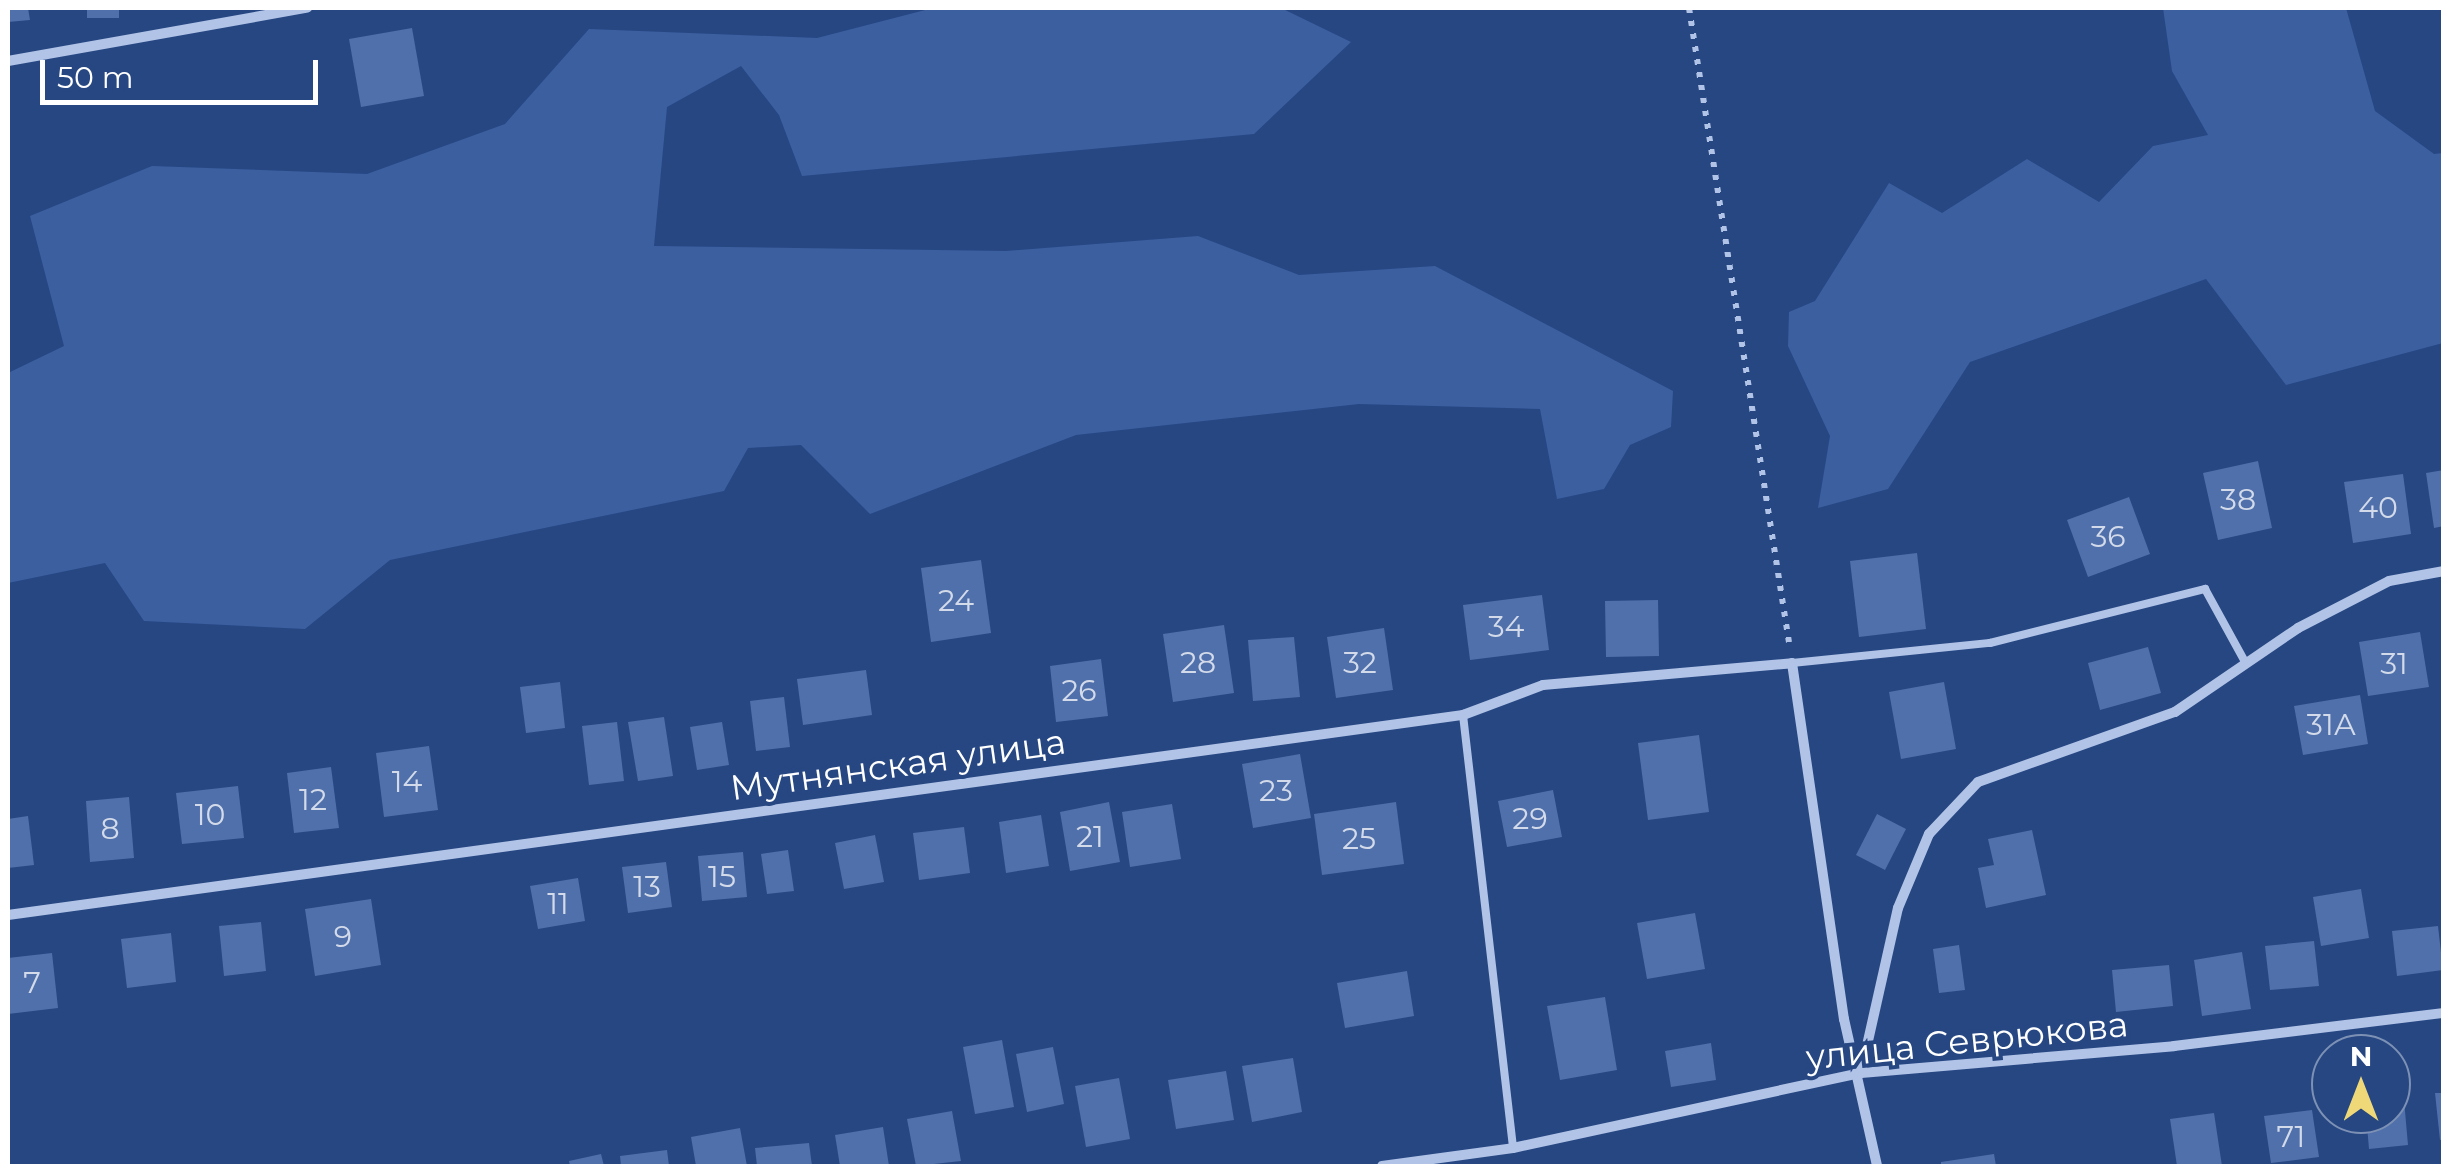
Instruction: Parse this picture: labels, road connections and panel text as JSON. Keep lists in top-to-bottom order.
{
  "streets": {
    "street": ["Мутнянская улица", "улица Севрюкова"]
  },
  "house_numbers": [
    "38",
    "40",
    "36",
    "24",
    "34",
    "28",
    "32",
    "31",
    "26",
    "31А",
    "14",
    "23",
    "12",
    "10",
    "29",
    "8",
    "21",
    "25",
    "15",
    "13",
    "11",
    "9",
    "7",
    "71"
  ],
  "scale_bar": "50 m",
  "north": "top"
}
